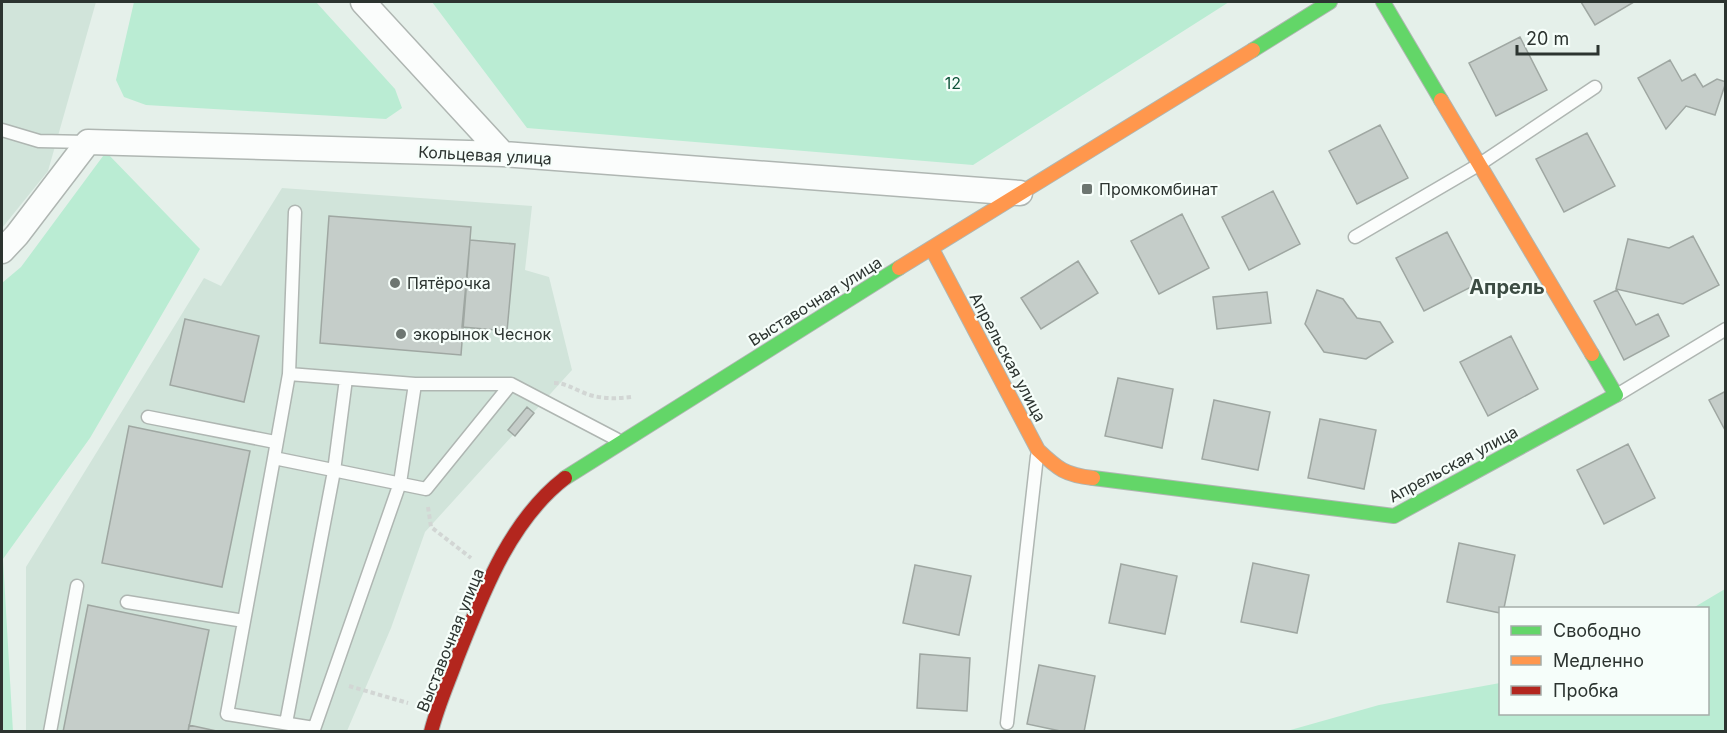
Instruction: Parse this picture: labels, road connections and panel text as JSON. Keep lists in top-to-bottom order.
{
  "streets": {
    "street": ["Кольцевая улица", "Выставочная улица", "Апрельская улица"]
  },
  "crossings": [
    ["Кольцевая улица", "Выставочная улица"],
    ["Выставочная улица", "Апрельская улица"]
  ],
  "districts": ["Апрель"],
  "parks": ["12"],
  "places": {
    "transit": ["Промкомбинат"],
    "other": ["Пятёрочка", "экорынок Чеснок"]
  },
  "legend": ["Свободно", "Медленно", "Пробка"],
  "scale_bar": "20 m"
}
